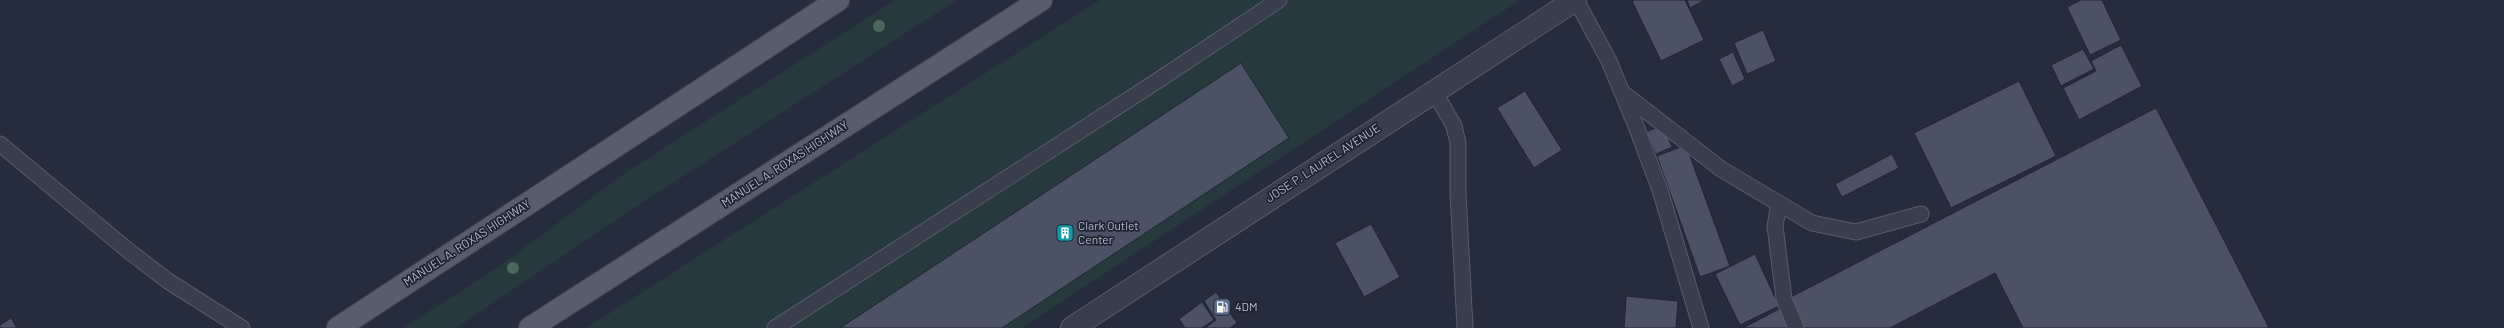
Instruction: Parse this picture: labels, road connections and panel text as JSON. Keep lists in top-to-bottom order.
{
  "streets": {
    "main road": ["MANUEL A. ROXAS HIGHWAY"],
    "street": ["JOSE P. LAUREL AVENUE"]
  },
  "places": {
    "building": ["Clark Outlet Center"],
    "fuel station": ["4DM"]
  }
}
